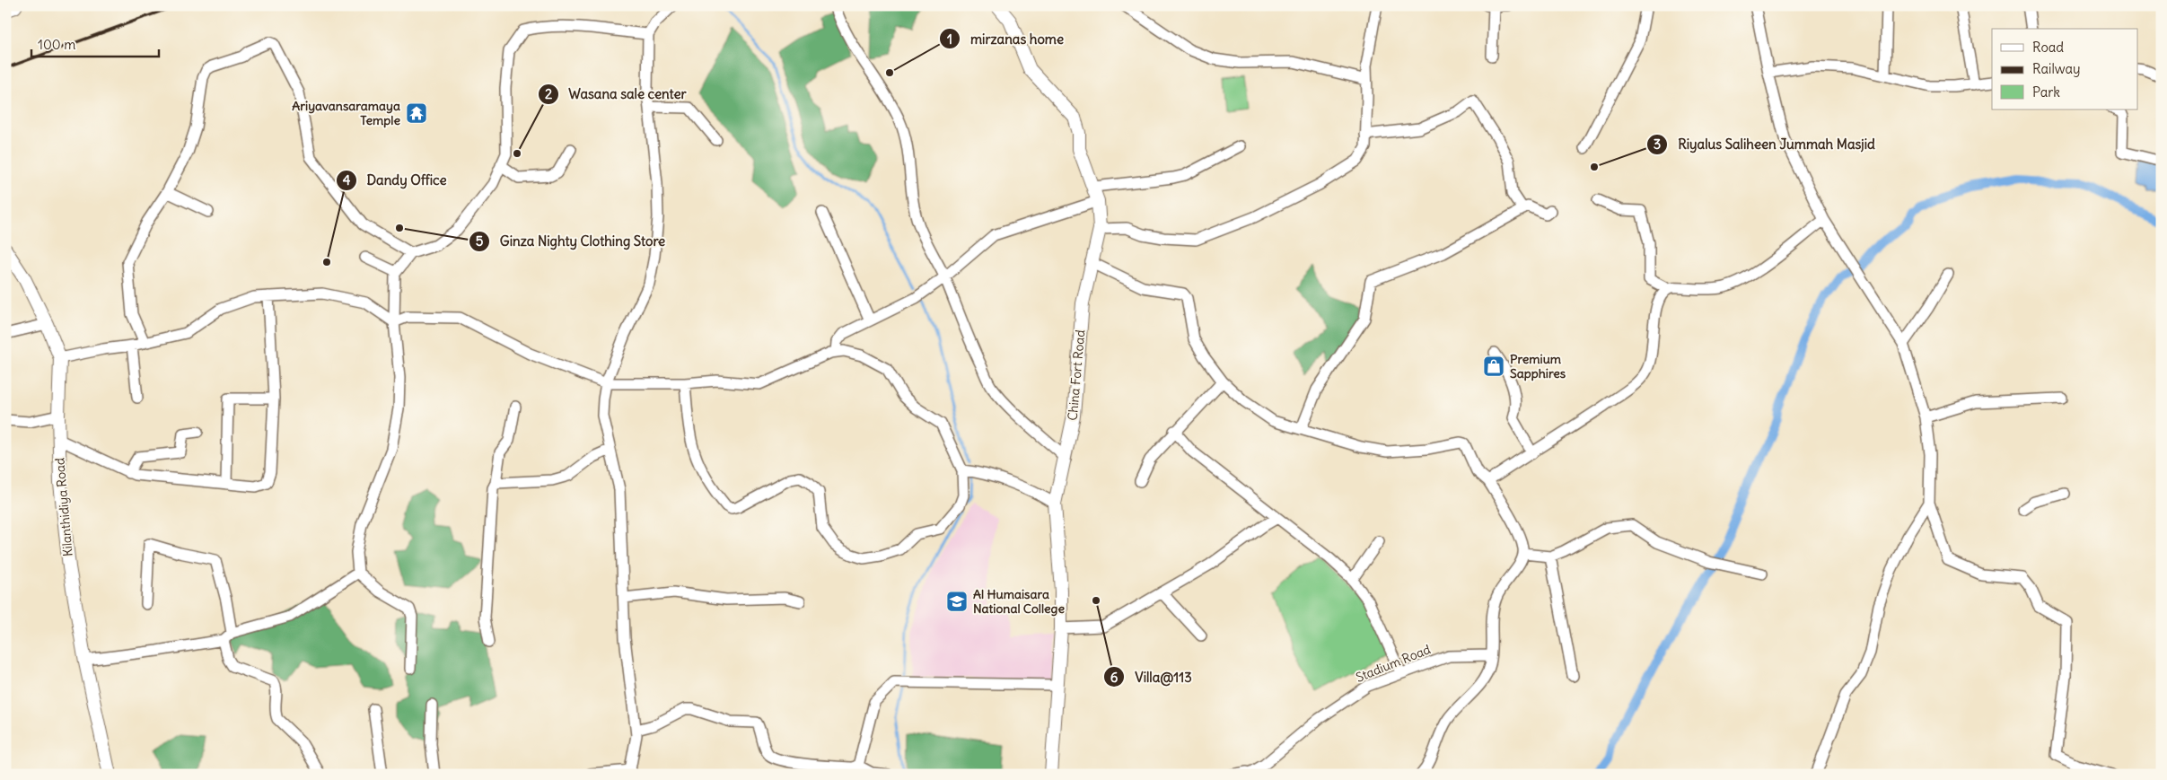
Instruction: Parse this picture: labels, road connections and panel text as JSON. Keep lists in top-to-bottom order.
{
  "streets": {
    "street": ["China Fort Road", "Kilanthidiya Road", "Stadium Road"]
  },
  "places": {
    "other": [
      "mirzanas home",
      "Wasana sale center",
      "Riyalus Saliheen Jummah Masjid",
      "Ginza Nighty Clothing Store",
      "Dandy Office",
      "Villa@113"
    ],
    "temple": ["Ariyavansaramaya Temple"],
    "shop": ["Premium Sapphires"],
    "school or university": ["Al Humaisara National College"]
  },
  "legend": ["Road", "Railway", "Park"],
  "scale_bar": "100 m"
}
